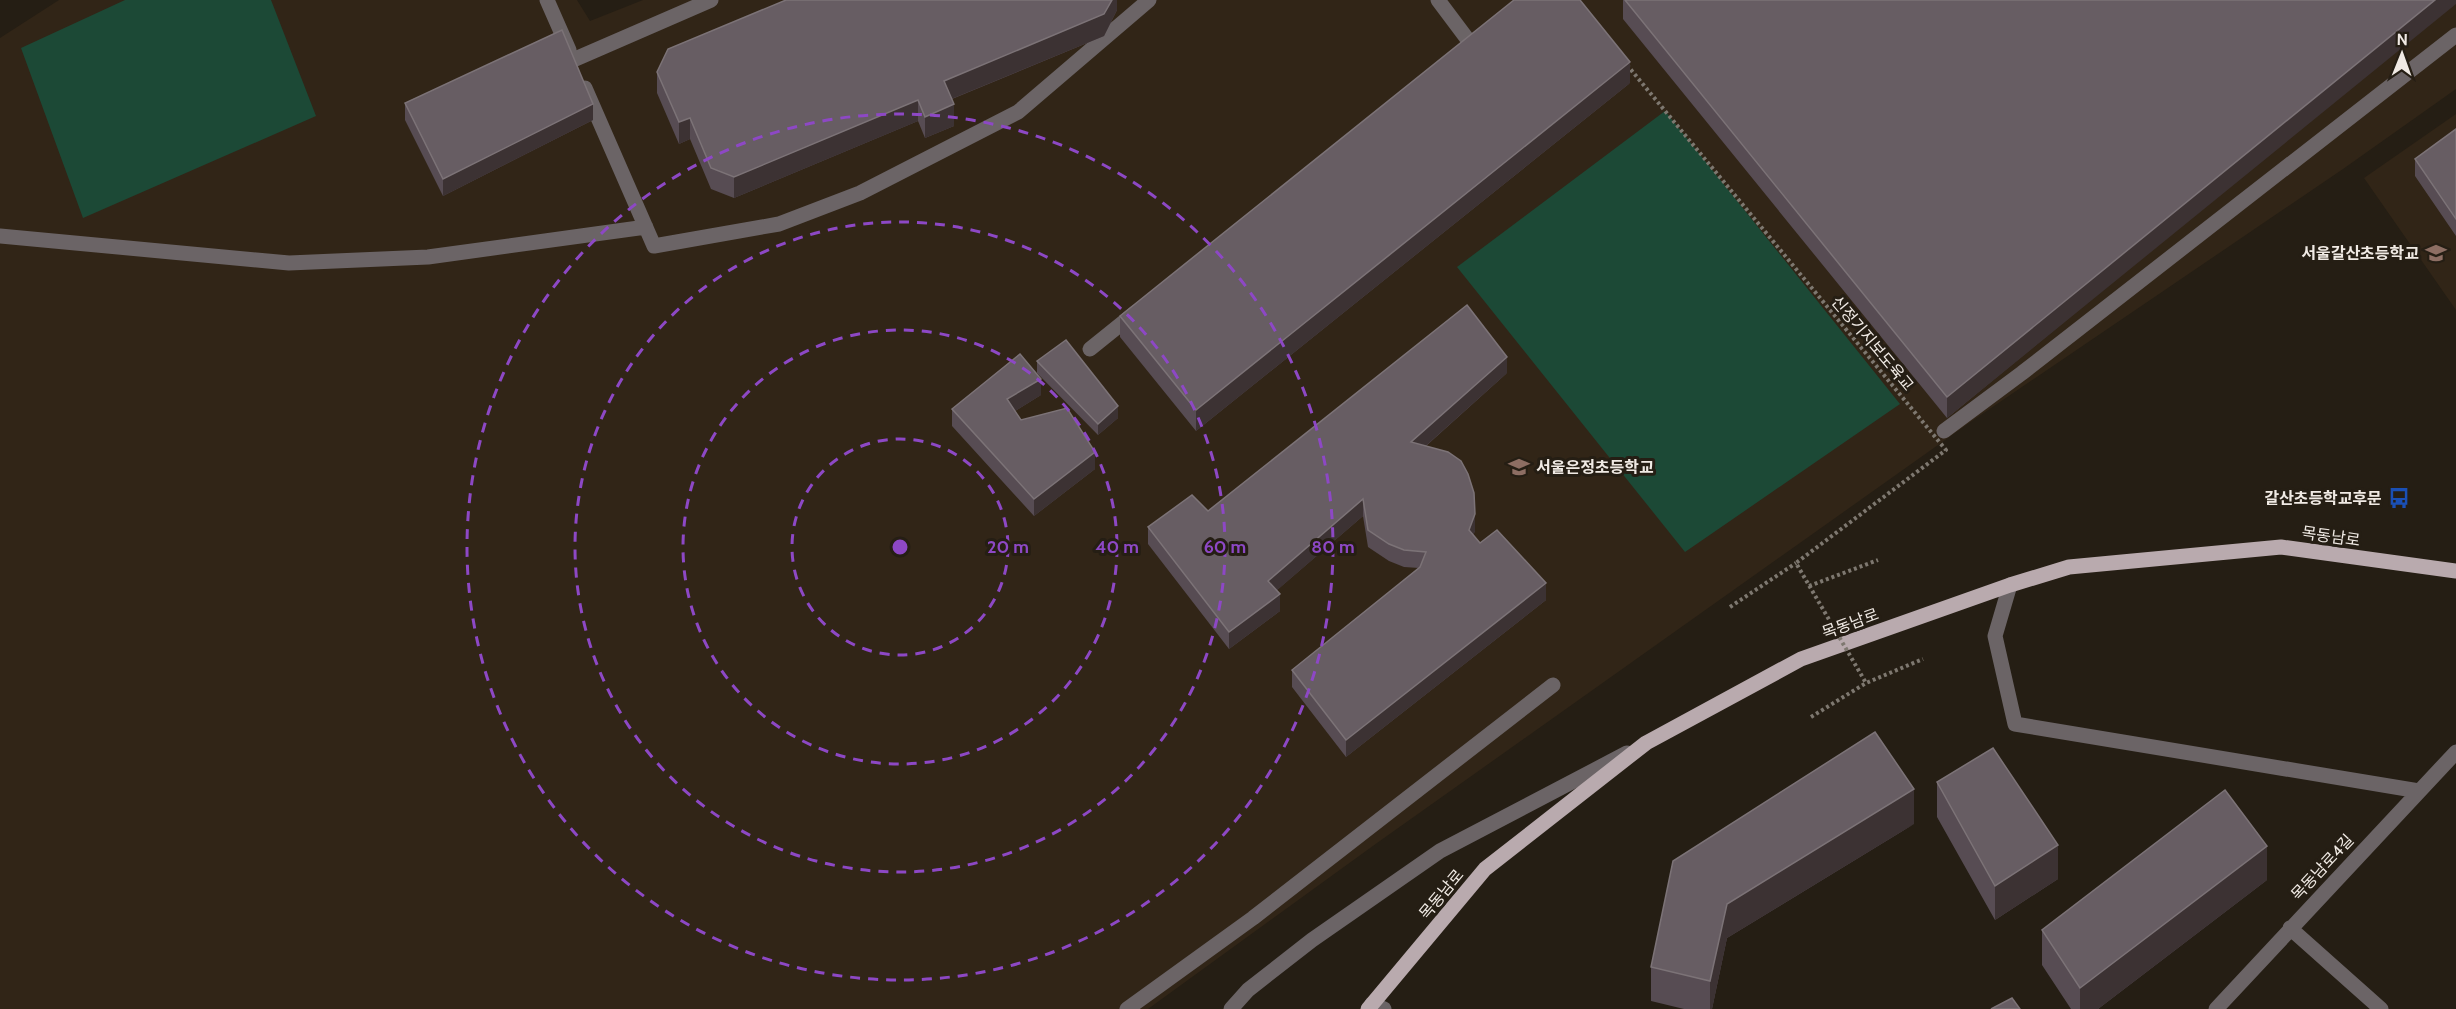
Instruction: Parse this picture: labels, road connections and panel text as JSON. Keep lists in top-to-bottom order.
{
  "streets": {
    "main road": ["목동남로"],
    "street": ["목동남로4길"],
    "path": ["신정기지보도육교"]
  },
  "places": {
    "school or university": ["서울갈산초등학교", "서울은정초등학교"],
    "bus stop": ["갈산초등학교후문"]
  },
  "north": "top",
  "rings": [
    "20 m",
    "40 m",
    "60 m",
    "80 m"
  ]
}
